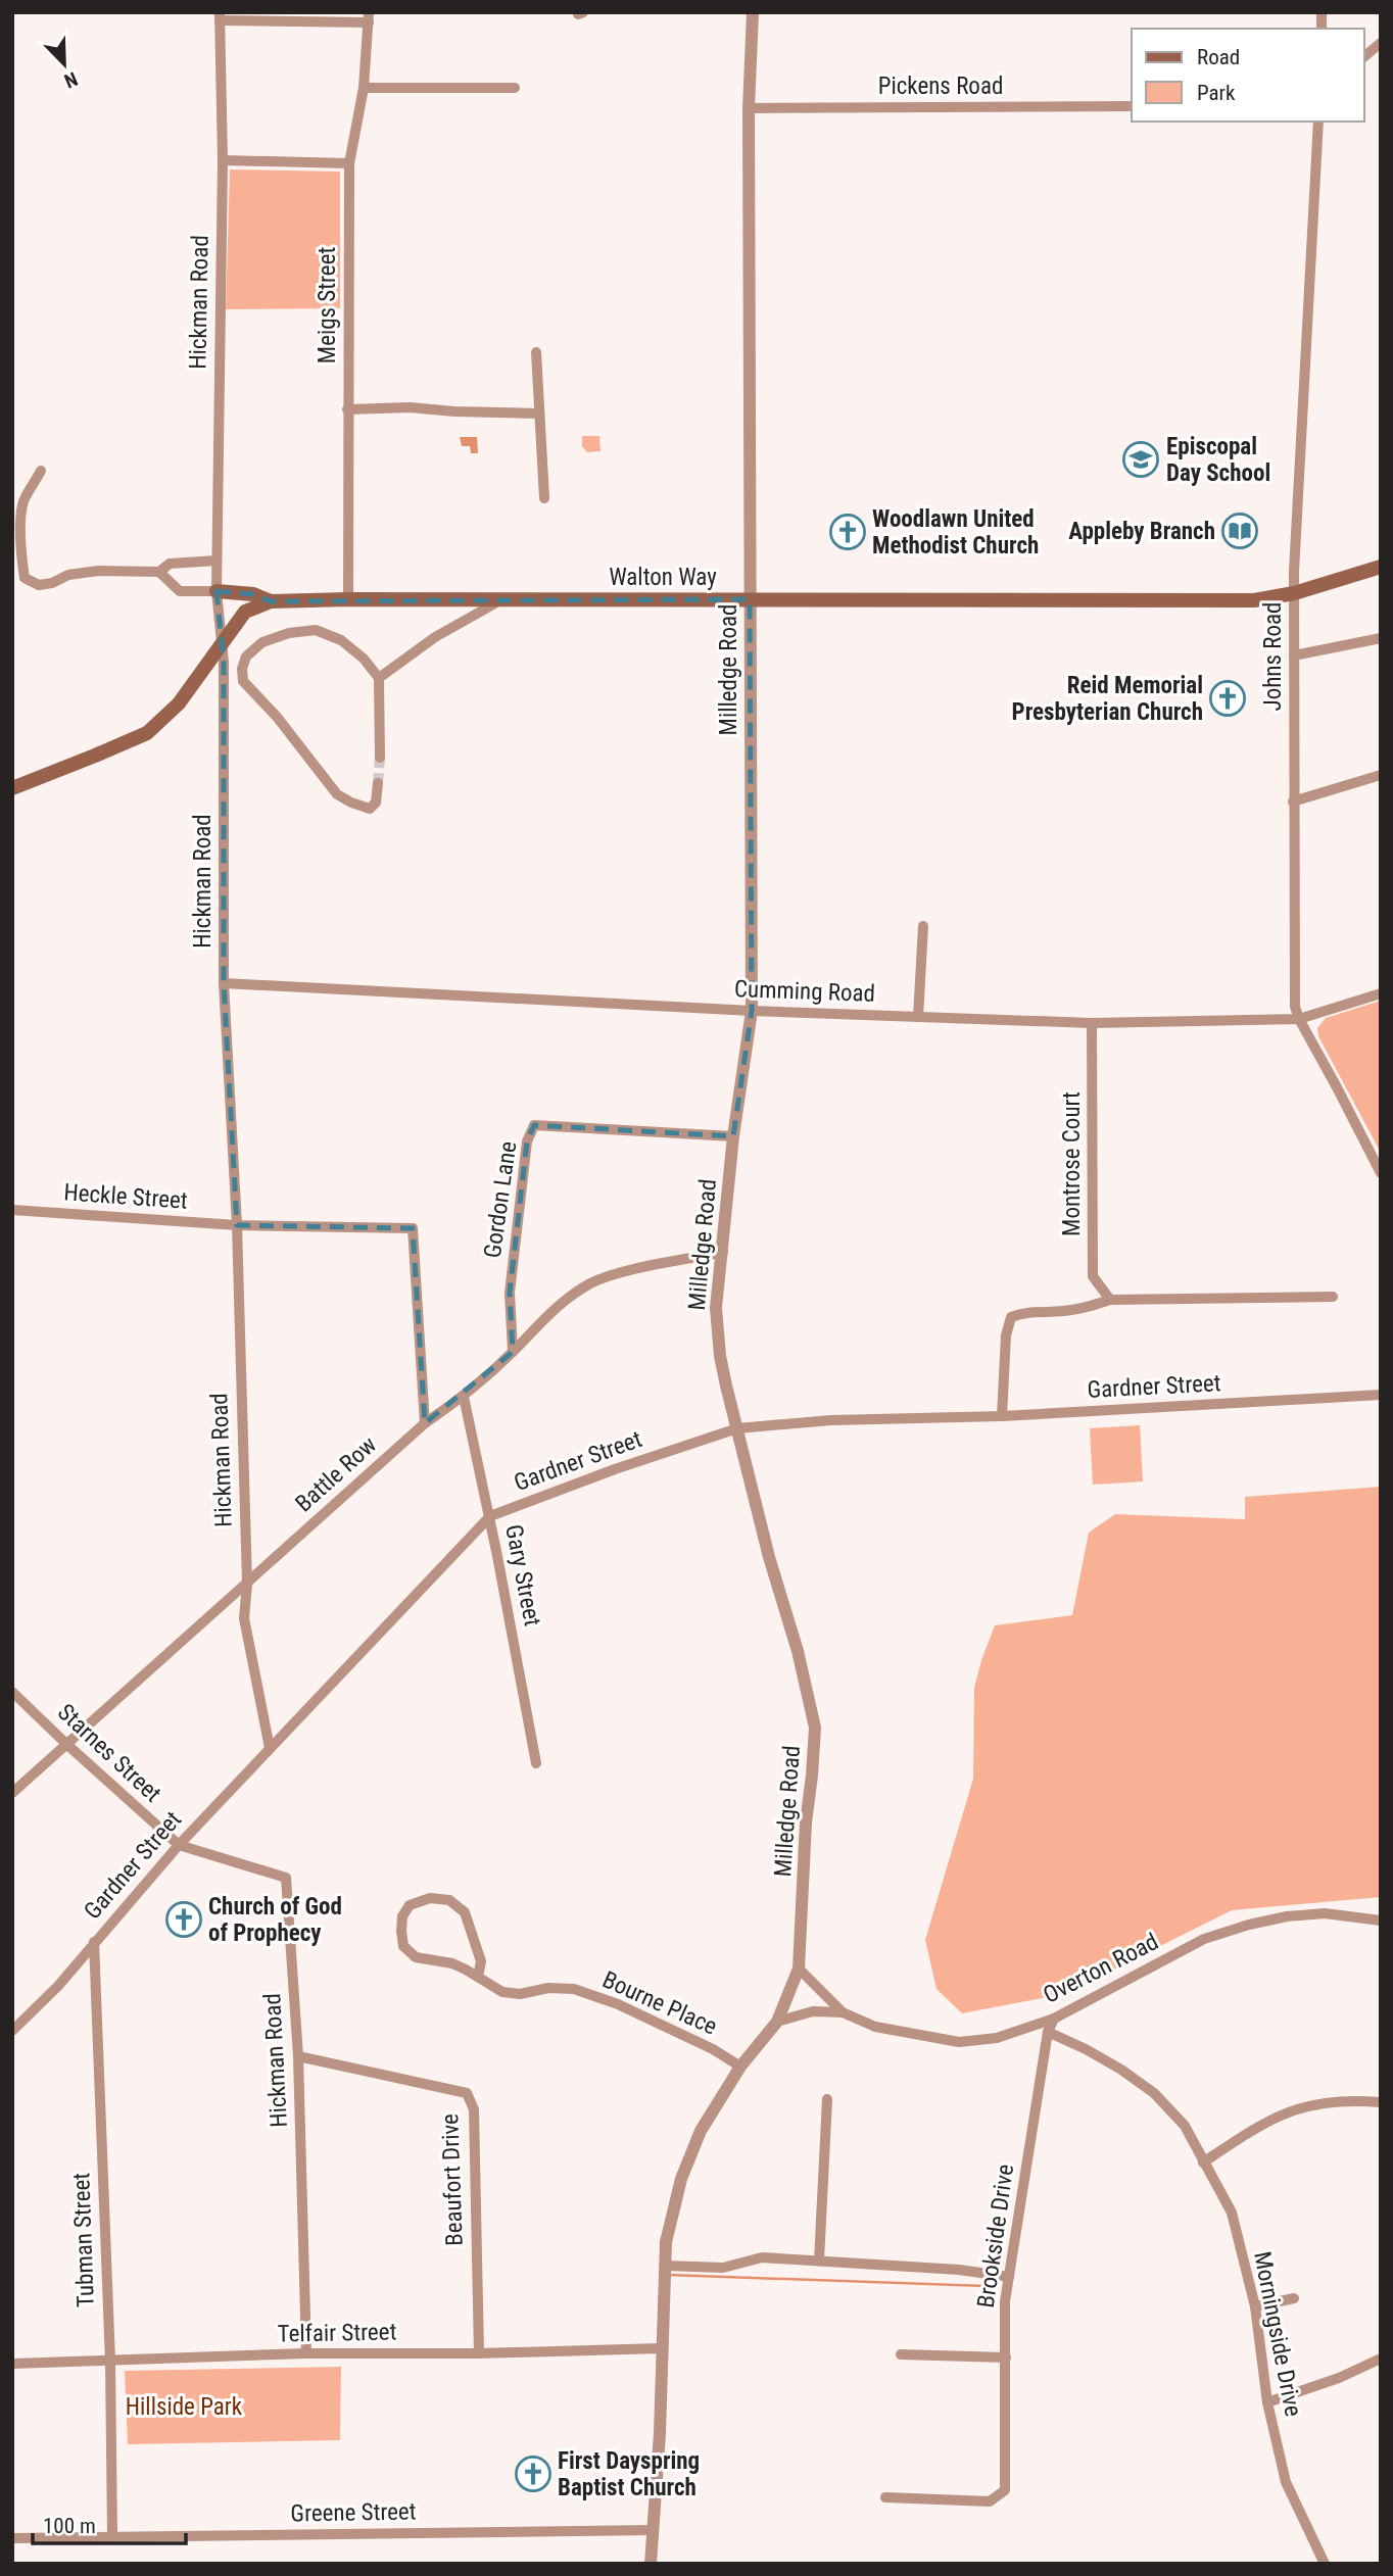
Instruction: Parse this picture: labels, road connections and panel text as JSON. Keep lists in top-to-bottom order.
{
  "streets": {
    "main road": ["Walton Way"],
    "street": [
      "Pickens Road",
      "Hickman Road",
      "Meigs Street",
      "Johns Road",
      "Milledge Road",
      "Cumming Road",
      "Montrose Court",
      "Heckle Street",
      "Gordon Lane",
      "Gardner Street",
      "Battle Row",
      "Gary Street",
      "Starnes Street",
      "Overton Road",
      "Bourne Place",
      "Beaufort Drive",
      "Brookside Drive",
      "Tubman Street",
      "Telfair Street",
      "Morningside Drive",
      "Greene Street"
    ]
  },
  "crossings": [
    ["Pickens Road", "Milledge Road"],
    ["Hickman Road", "Walton Way"],
    ["Hickman Road", "Cumming Road"],
    ["Hickman Road", "Heckle Street"],
    ["Hickman Road", "Gardner Street"],
    ["Hickman Road", "Battle Row"],
    ["Hickman Road", "Starnes Street"],
    ["Hickman Road", "Beaufort Drive"],
    ["Hickman Road", "Telfair Street"],
    ["Meigs Street", "Walton Way"],
    ["Walton Way", "Johns Road"],
    ["Walton Way", "Milledge Road"],
    ["Johns Road", "Cumming Road"],
    ["Milledge Road", "Cumming Road"],
    ["Milledge Road", "Gordon Lane"],
    ["Milledge Road", "Gardner Street"],
    ["Milledge Road", "Battle Row"],
    ["Milledge Road", "Overton Road"],
    ["Milledge Road", "Bourne Place"],
    ["Milledge Road", "Telfair Street"],
    ["Milledge Road", "Greene Street"],
    ["Cumming Road", "Montrose Court"],
    ["Gordon Lane", "Battle Row"],
    ["Gardner Street", "Gary Street"],
    ["Gardner Street", "Starnes Street"],
    ["Gardner Street", "Tubman Street"],
    ["Battle Row", "Gary Street"],
    ["Battle Row", "Starnes Street"],
    ["Beaufort Drive", "Telfair Street"],
    ["Brookside Drive", "Morningside Drive"],
    ["Tubman Street", "Telfair Street"],
    ["Tubman Street", "Greene Street"]
  ],
  "parks": ["Hillside Park"],
  "places": {
    "school or university": ["Episcopal Day School"],
    "library": ["Appleby Branch"],
    "church": [
      "Woodlawn United Methodist Church",
      "Reid Memorial Presbyterian Church",
      "Church of God of Prophecy",
      "First Dayspring Baptist Church"
    ]
  },
  "legend": ["Road", "Park"],
  "scale_bar": "100 m",
  "north": "bottom right"
}
